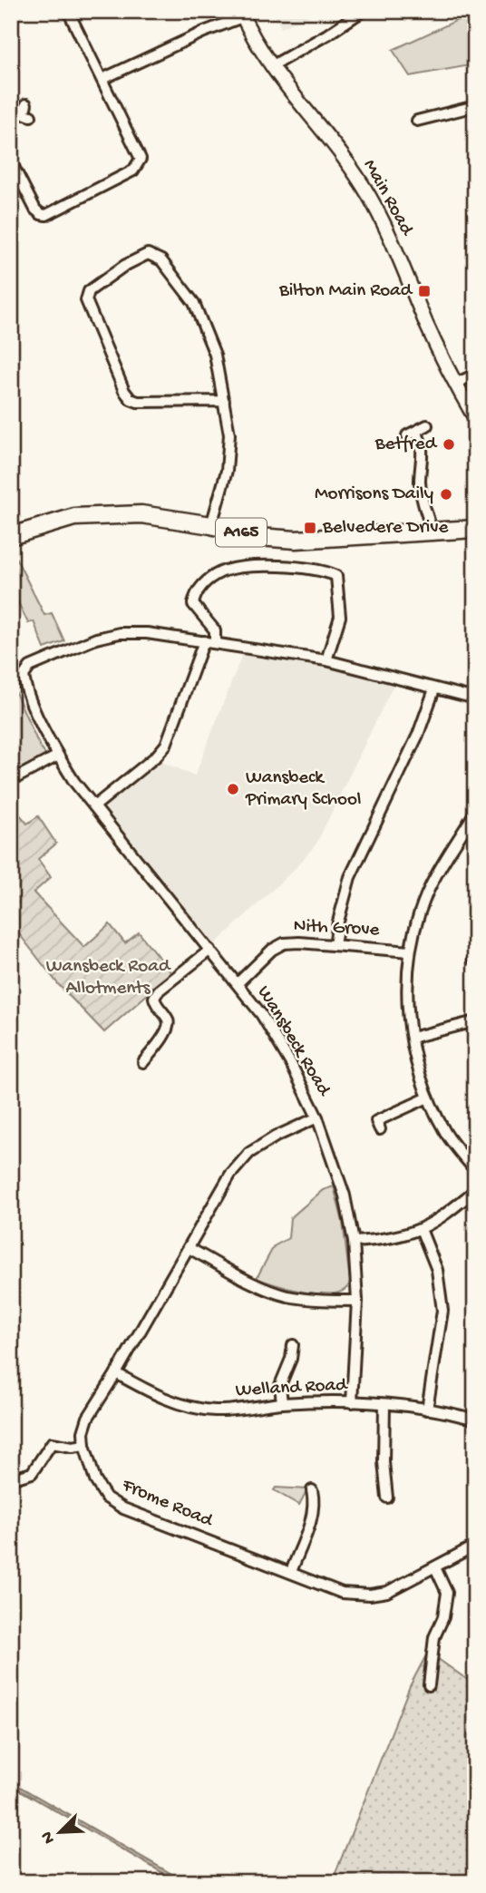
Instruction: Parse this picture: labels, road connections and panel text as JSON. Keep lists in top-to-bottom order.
{
  "streets": {
    "highway": ["A165"],
    "main road": ["Main Road"],
    "street": [
      "Nith Grove",
      "Wansbeck Road",
      "Welland Road",
      "Frome Road"
    ]
  },
  "crossings": [
    ["Nith Grove", "Wansbeck Road"],
    ["Wansbeck Road", "Welland Road"],
    ["Wansbeck Road", "Frome Road"],
    ["Welland Road", "Frome Road"]
  ],
  "parks": ["Wansbeck Road Allotments"],
  "places": {
    "transit": ["Bilton Main Road", "Belvedere Drive"],
    "other": ["Betfred", "Morrisons Daily", "Wansbeck Primary School"]
  },
  "north": "bottom left"
}
